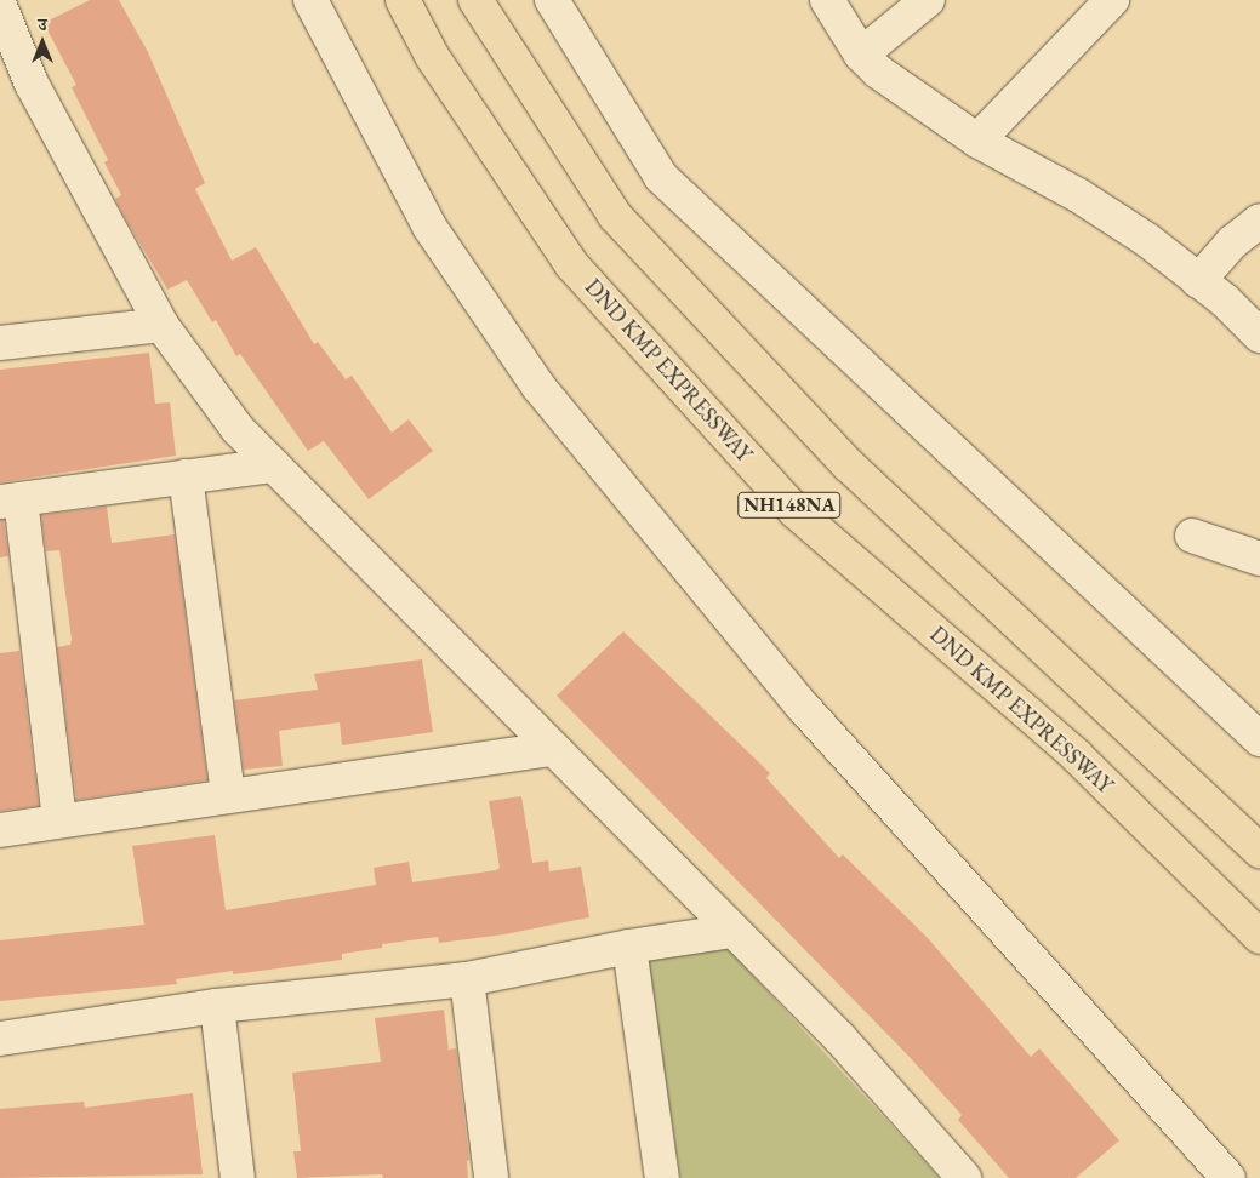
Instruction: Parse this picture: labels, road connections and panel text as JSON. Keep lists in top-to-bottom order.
{
  "streets": {
    "highway": ["DND KMP EXPRESSWAY", "NH148NA"]
  },
  "north": "top"
}
